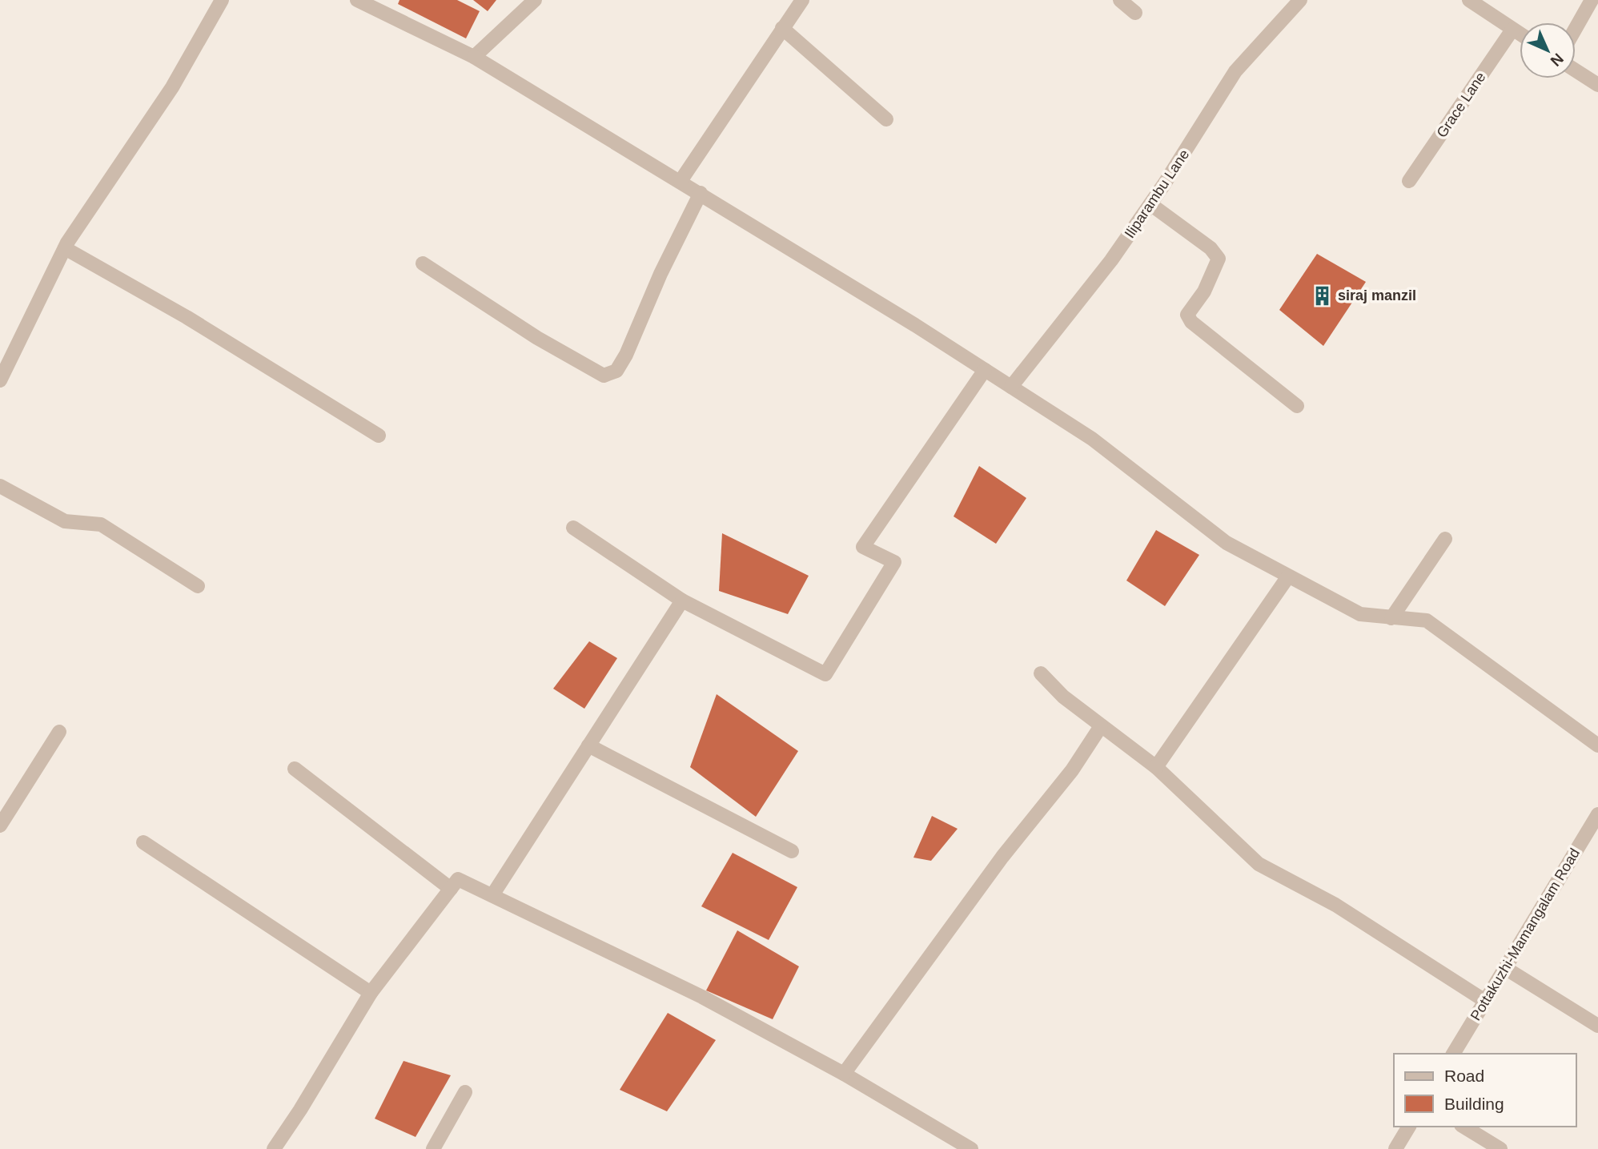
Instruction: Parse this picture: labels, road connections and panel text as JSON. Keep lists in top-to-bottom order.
{
  "streets": {
    "street": ["Grace Lane", "Iliparambu Lane", "Pottakuzhi-Mamangalam Road"]
  },
  "places": {
    "building": ["siraj manzil"]
  },
  "legend": ["Road", "Building"],
  "north": "bottom right"
}
